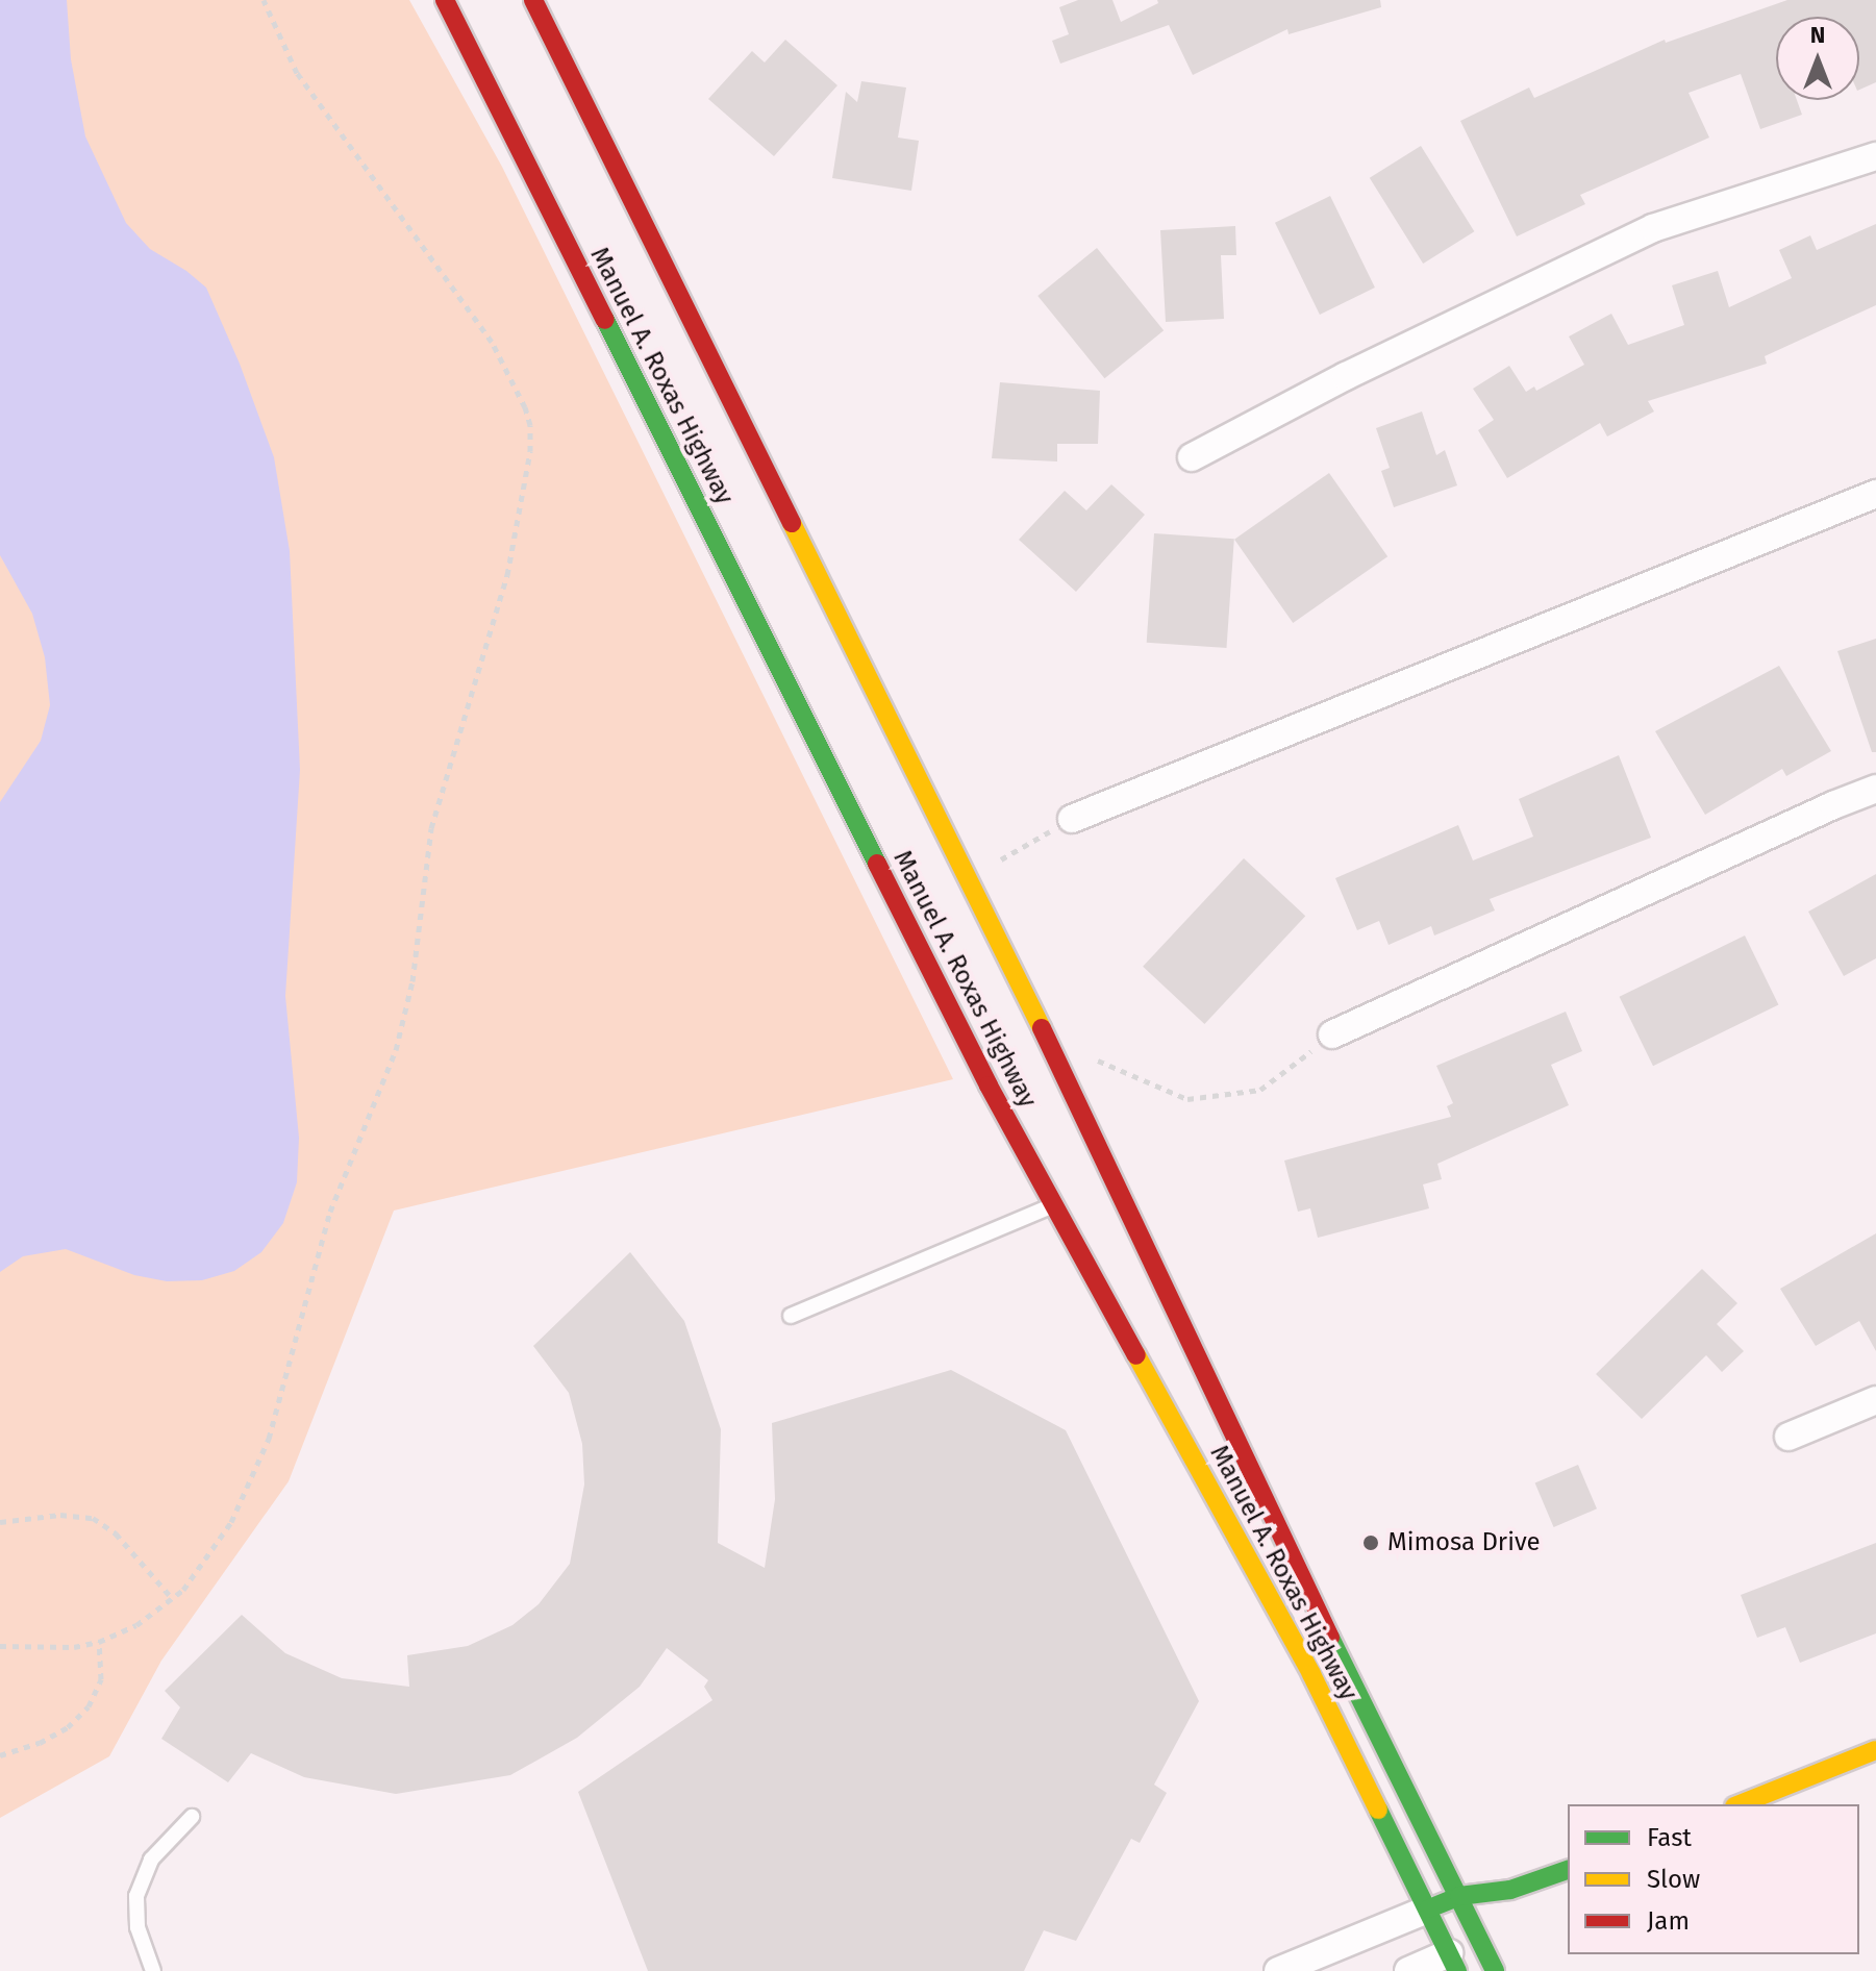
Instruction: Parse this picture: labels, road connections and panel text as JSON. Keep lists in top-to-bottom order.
{
  "streets": {
    "main road": ["Manuel A. Roxas Highway"]
  },
  "places": ["Mimosa Drive"],
  "legend": ["Fast", "Slow", "Jam"],
  "north": "top"
}
